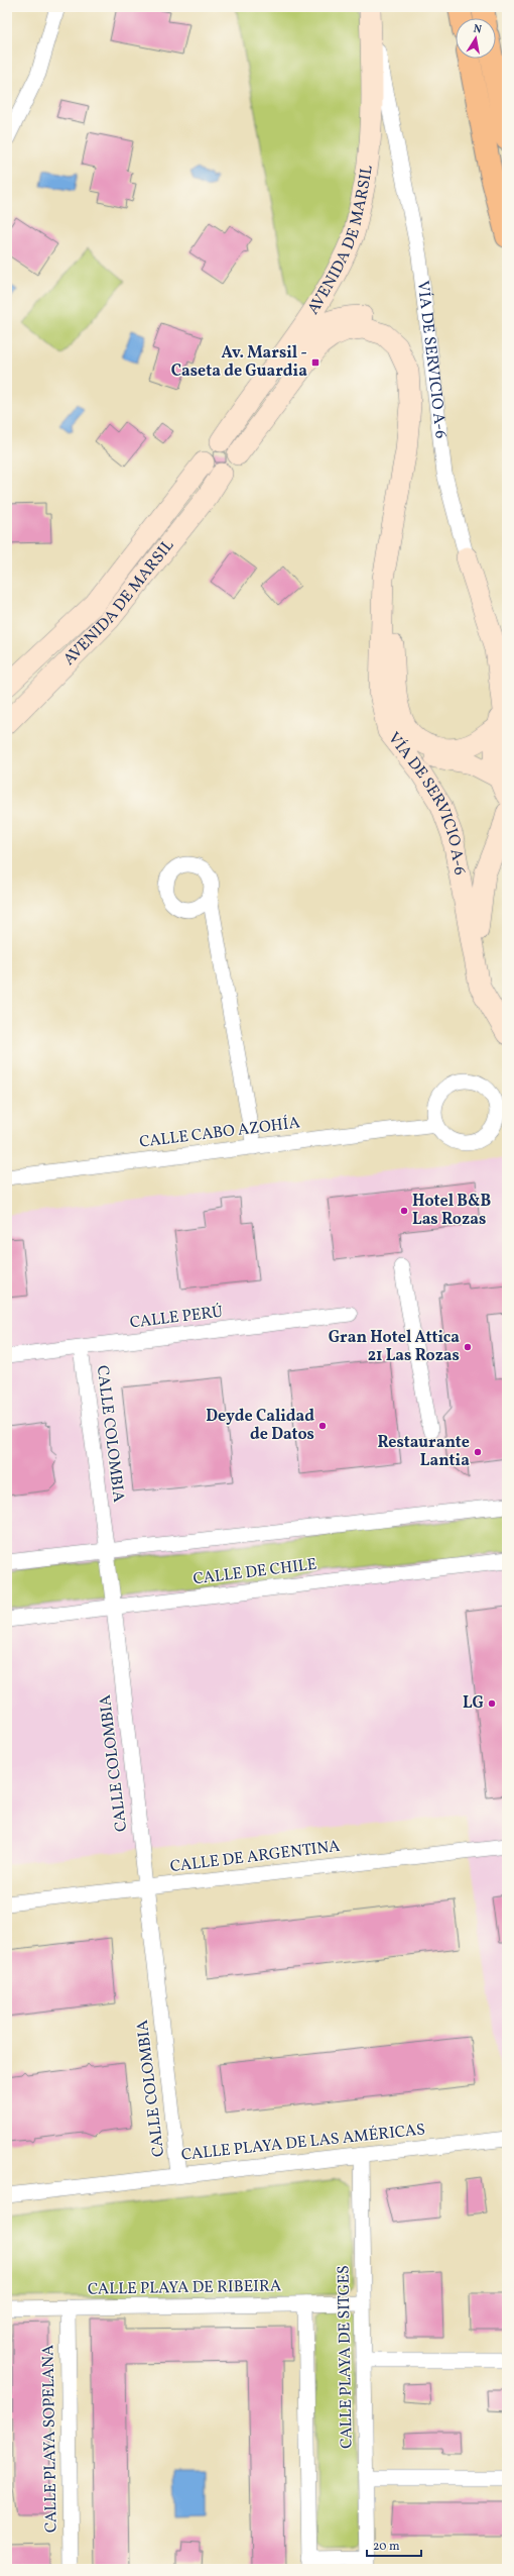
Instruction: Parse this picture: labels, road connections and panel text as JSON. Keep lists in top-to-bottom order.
{
  "streets": {
    "street": [
      "AVENIDA DE MARSIL",
      "VÍA DE SERVICIO A-6",
      "CALLE CABO AZOHÍA",
      "CALLE PERÚ",
      "CALLE COLOMBIA",
      "CALLE DE CHILE",
      "CALLE DE ARGENTINA",
      "CALLE PLAYA DE LAS AMÉRICAS",
      "CALLE PLAYA DE RIBEIRA",
      "CALLE PLAYA DE SITGES",
      "CALLE PLAYA SOPELANA"
    ]
  },
  "crossings": [
    ["AVENIDA DE MARSIL", "VÍA DE SERVICIO A-6"],
    ["CALLE PERÚ", "CALLE COLOMBIA"],
    ["CALLE COLOMBIA", "CALLE DE CHILE"],
    ["CALLE COLOMBIA", "CALLE DE ARGENTINA"],
    ["CALLE COLOMBIA", "CALLE PLAYA DE LAS AMÉRICAS"],
    ["CALLE PLAYA DE LAS AMÉRICAS", "CALLE PLAYA DE SITGES"],
    ["CALLE PLAYA DE RIBEIRA", "CALLE PLAYA DE SITGES"],
    ["CALLE PLAYA DE RIBEIRA", "CALLE PLAYA SOPELANA"]
  ],
  "places": {
    "transit": ["Av. Marsil - Caseta de Guardia"],
    "other": [
      "Hotel B&B Las Rozas",
      "Gran Hotel Attica 21 Las Rozas",
      "Deyde Calidad de Datos",
      "Restaurante Lantia",
      "LG"
    ]
  },
  "scale_bar": "20 m",
  "north": "top"
}
